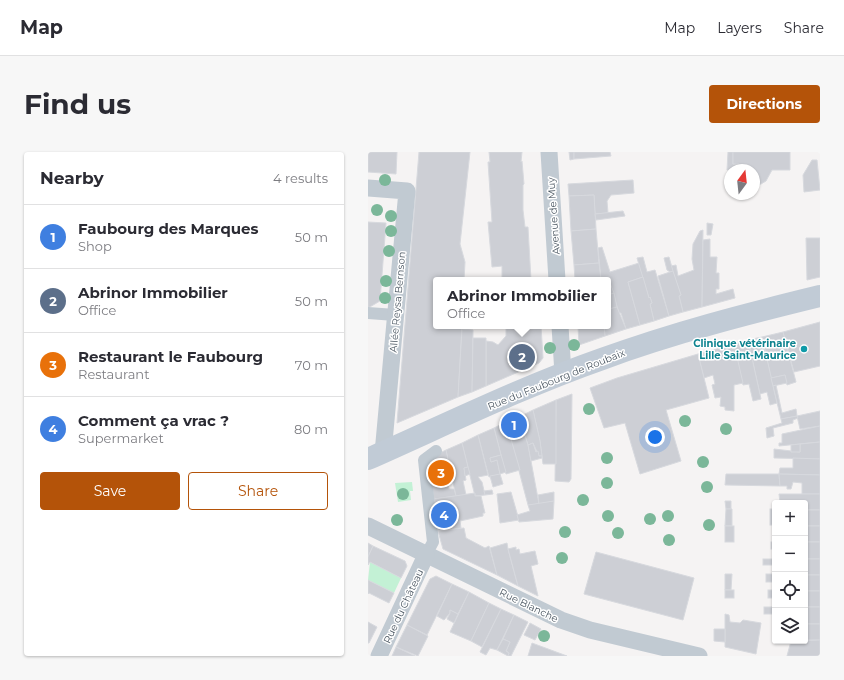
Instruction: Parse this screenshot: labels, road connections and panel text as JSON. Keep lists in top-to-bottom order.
{
  "streets": {
    "main road": ["Rue du Faubourg de Roubaix"],
    "street": [
      "Avenue de Muy",
      "Allée Reysa Bernson",
      "Rue Blanche",
      "Rue du Château"
    ]
  },
  "crossings": [
    ["Allée Reysa Bernson", "Rue du Faubourg de Roubaix"],
    ["Rue Blanche", "Rue du Château"]
  ],
  "places": ["Clinique vétérinaire Lille Saint-Maurice"],
  "north": "top",
  "page": {
    "header": "Map",
    "nav": ["Map", "Layers", "Share"],
    "buttons": [
      "Directions",
      ["Save", "Share"]
    ],
    "title": "Find us",
    "heading": ["Nearby", "4 results"],
    "list": [
      {
        "mark": "1",
        "name": "Faubourg des Marques",
        "note": "Shop",
        "value": "50 m"
      },
      {
        "mark": "2",
        "name": "Abrinor Immobilier",
        "note": "Office",
        "value": "50 m"
      },
      {
        "mark": "3",
        "name": "Restaurant le Faubourg",
        "note": "Restaurant",
        "value": "70 m"
      },
      {
        "mark": "4",
        "name": "Comment ça vrac ?",
        "note": "Supermarket",
        "value": "80 m"
      }
    ],
    "popup": ["Abrinor Immobilier", "Office"],
    "pins": [
      "2",
      "1",
      "3",
      "4"
    ],
    "map_buttons": ["+", "−"]
  }
}
